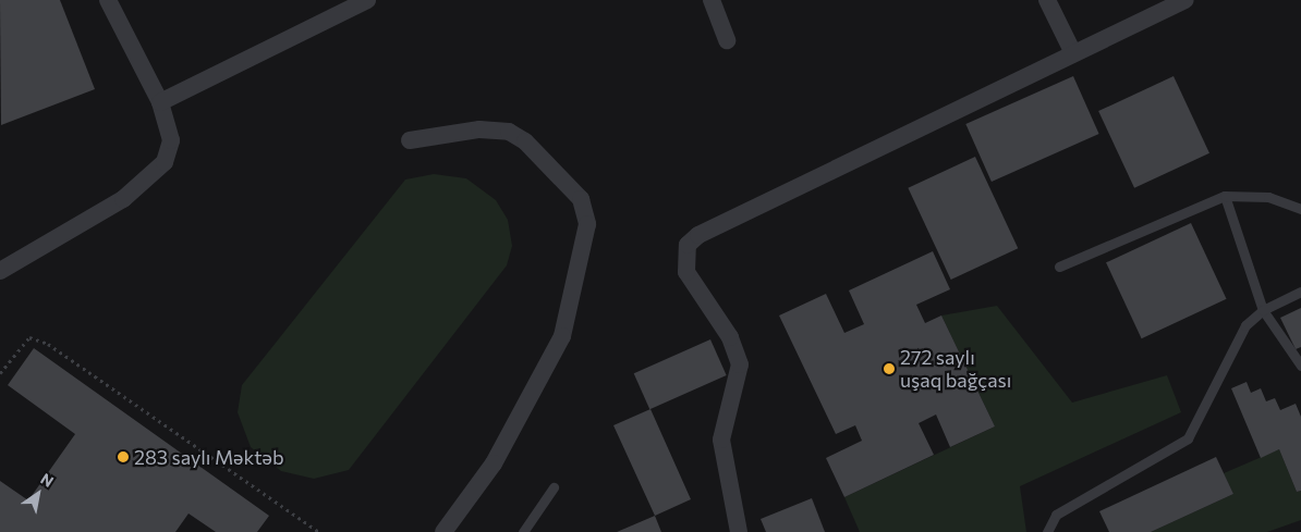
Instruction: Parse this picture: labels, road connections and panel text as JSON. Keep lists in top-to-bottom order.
{
  "places": ["272 saylı uşaq bağçası", "283 saylı Məktəb"],
  "north": "top right"
}
